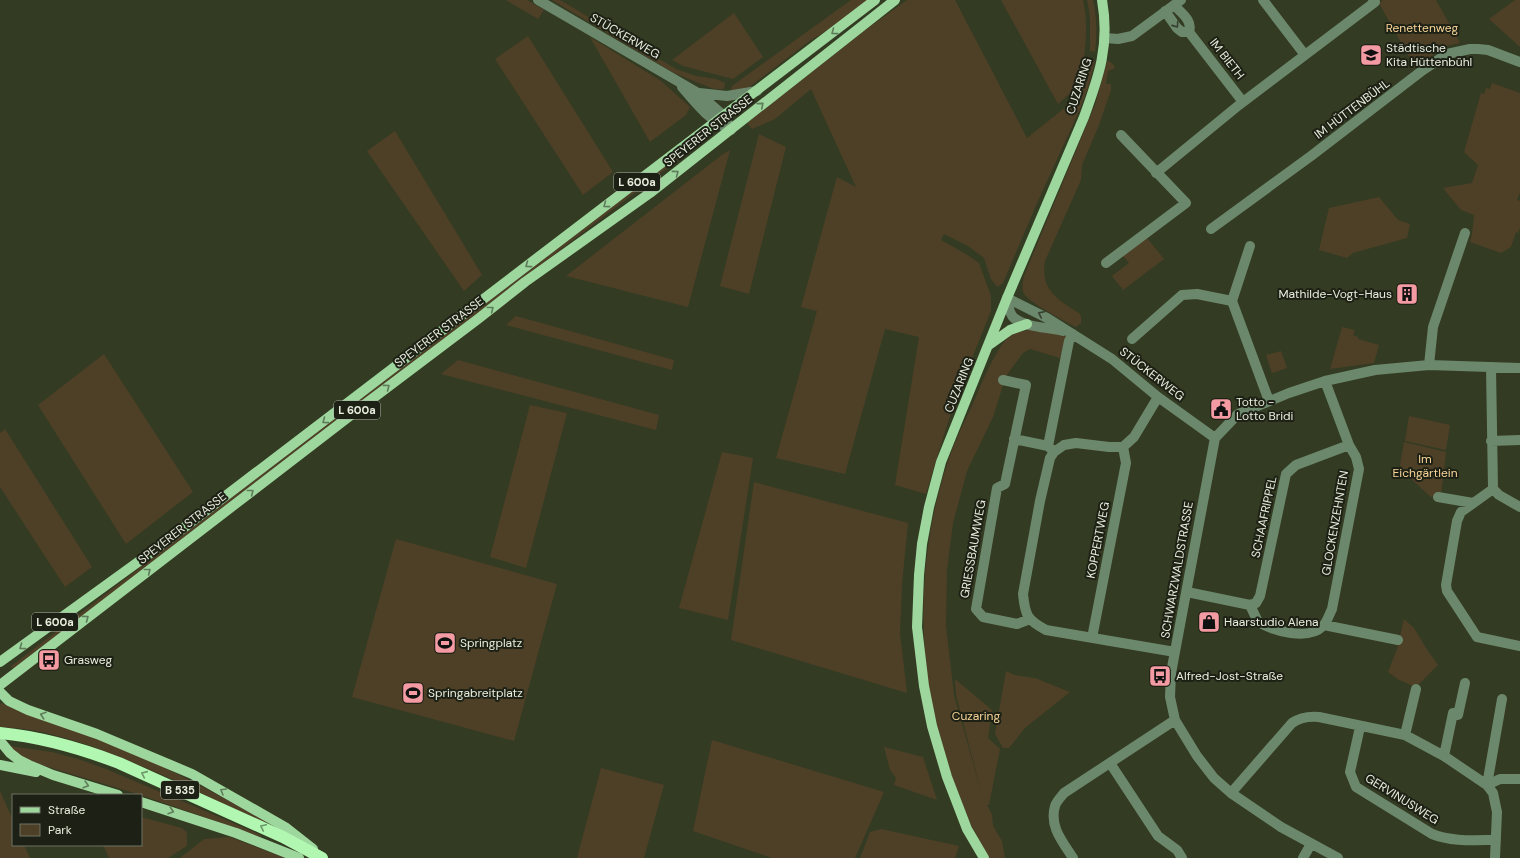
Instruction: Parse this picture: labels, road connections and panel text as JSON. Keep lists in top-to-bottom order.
{
  "streets": {
    "highway": ["B 535"],
    "main road": ["CUZARING", "SPEYERER STRASSE", "L 600a"],
    "street": [
      "STÜCKERWEG",
      "IM BIETH",
      "IM HÜTTENBÜHL",
      "SCHAAFRIPPEL",
      "GLOCKENZEHNTEN",
      "KOPPERTWEG",
      "GRIESSBAUMWEG",
      "SCHWARZWALDSTRASSE",
      "GERVINUSWEG"
    ]
  },
  "crossings": [
    ["STÜCKERWEG", "CUZARING"],
    ["STÜCKERWEG", "SPEYERER STRASSE"],
    ["STÜCKERWEG", "SCHWARZWALDSTRASSE"],
    ["IM BIETH", "CUZARING"],
    ["SCHAAFRIPPEL", "GLOCKENZEHNTEN"]
  ],
  "parks": ["Renettenweg", "Im Eichgärtlein", "Cuzaring"],
  "places": {
    "school or university": ["Städtische Kita Hüttenbühl"],
    "building": ["Mathilde-Vogt-Haus"],
    "public building": ["Totto - Lotto Bridi"],
    "shop": ["Haarstudio Alena"],
    "sports": ["Springplatz", "Springabreitplatz"],
    "bus stop": ["Grasweg", "Alfred-Jost-Straße"]
  },
  "legend": ["Straße", "Park"]
}
